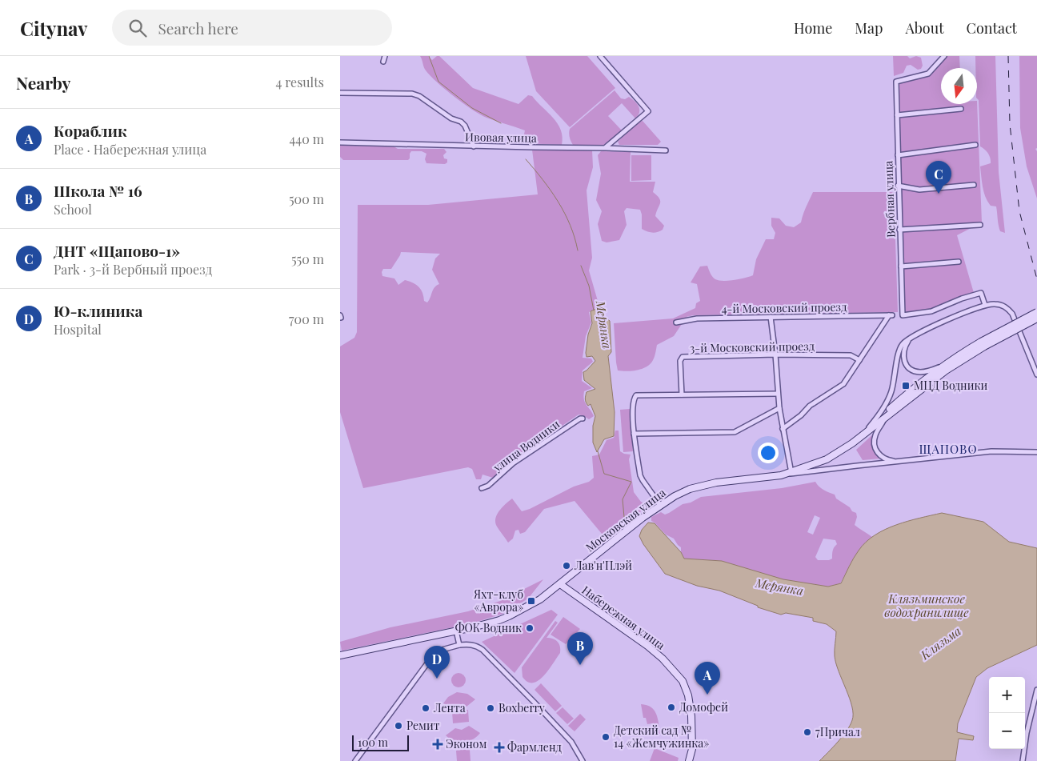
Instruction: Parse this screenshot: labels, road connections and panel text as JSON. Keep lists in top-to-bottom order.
{
  "streets": {
    "main road": ["Московская улица", "Набережная улица"],
    "street": [
      "Ивовая улица",
      "Вербная улица",
      "4-й Московский проезд",
      "3-й Московский проезд",
      "улица Водники"
    ]
  },
  "crossings": [
    ["4-й Московский проезд", "3-й Московский проезд"],
    ["Московская улица", "Набережная улица"]
  ],
  "districts": ["ЩАПОВО"],
  "water": ["Мерянка", "Клязьминское водохранилище", "Клязьма"],
  "places": {
    "transit": ["МЦД Водники", "Яхт-клуб «Аврора»"],
    "other": [
      "Лав'н'Плэй",
      "ФОК Водник",
      "Домофей",
      "Лента",
      "Boxberry",
      "Ремит",
      "7Причал",
      "Детский сад № 14 «Жемчужинка»"
    ],
    "health": ["Эконом", "Фармленд"]
  },
  "scale_bar": "100 m",
  "north": "bottom",
  "page": {
    "header": "Citynav",
    "search": "Search here",
    "nav": [
      "Home",
      "Map",
      "About",
      "Contact"
    ],
    "heading": ["Nearby", "4 results"],
    "list": [
      {
        "mark": "A",
        "name": "Кораблик",
        "note": "Place · Набережная улица",
        "value": "440 m"
      },
      {
        "mark": "B",
        "name": "Школа № 16",
        "note": "School",
        "value": "500 m"
      },
      {
        "mark": "C",
        "name": "ДНТ «Щапово-1»",
        "note": "Park · 3-й Вербный проезд",
        "value": "550 m"
      },
      {
        "mark": "D",
        "name": "Ю-клиника",
        "note": "Hospital",
        "value": "700 m"
      }
    ],
    "pins": [
      "C",
      "B",
      "D",
      "A"
    ],
    "map_buttons": ["+", "−"],
    "scale": "100 m"
  }
}
